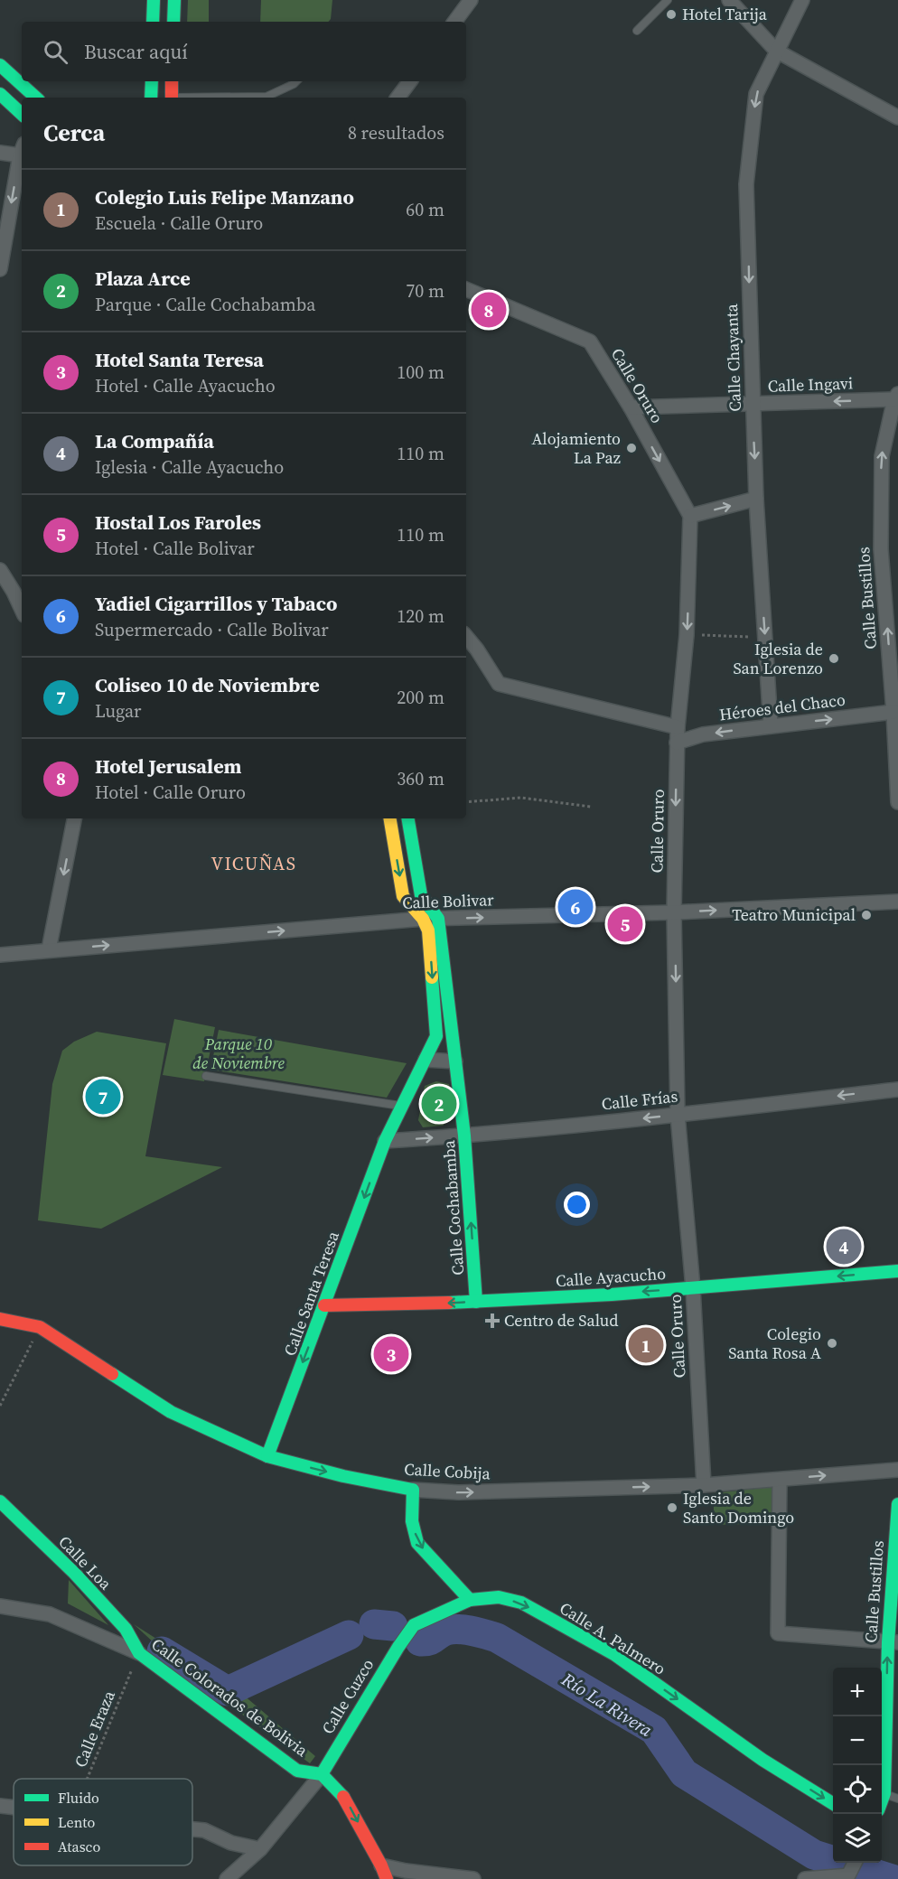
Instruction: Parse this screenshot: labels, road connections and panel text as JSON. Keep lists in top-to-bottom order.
{
  "streets": {
    "main road": [
      "Calle Bustillos",
      "Calle Cochabamba",
      "Calle Ayacucho",
      "Calle Santa Teresa",
      "Calle Cobija",
      "Calle Loa",
      "Calle A. Palmero",
      "Calle Cuzco",
      "Calle Colorados de Bolivia"
    ],
    "street": [
      "Calle Chayanta",
      "Calle Ingavi",
      "Calle Oruro",
      "Héroes del Chaco",
      "Calle Bolivar",
      "Calle Frías"
    ],
    "path": ["Calle Eraza"]
  },
  "crossings": [
    ["Calle Chayanta", "Calle Ingavi"],
    ["Calle Chayanta", "Héroes del Chaco"],
    ["Calle Ingavi", "Calle Oruro"],
    ["Calle Ingavi", "Calle Bustillos"],
    ["Calle Oruro", "Héroes del Chaco"],
    ["Calle Oruro", "Calle Bolivar"],
    ["Calle Oruro", "Calle Frías"],
    ["Calle Oruro", "Calle Ayacucho"],
    ["Calle Oruro", "Calle Cobija"],
    ["Calle Bustillos", "Héroes del Chaco"],
    ["Calle Bolivar", "Calle Cochabamba"],
    ["Calle Frías", "Calle Cochabamba"],
    ["Calle Frías", "Calle Santa Teresa"],
    ["Calle Cochabamba", "Calle Ayacucho"],
    ["Calle Ayacucho", "Calle Santa Teresa"],
    ["Calle Santa Teresa", "Calle Cobija"],
    ["Calle Loa", "Calle Colorados de Bolivia"],
    ["Calle Loa", "Calle Eraza"],
    ["Calle A. Palmero", "Calle Cuzco"],
    ["Calle Cuzco", "Calle Colorados de Bolivia"],
    ["Calle Colorados de Bolivia", "Calle Eraza"]
  ],
  "one_way": [
    "Calle Chayanta",
    "Calle Ingavi",
    "Calle Oruro",
    "Calle Bustillos",
    "Calle Bolivar",
    "Calle Cochabamba",
    "Calle Ayacucho",
    "Calle Santa Teresa",
    "Calle Cobija",
    "Calle A. Palmero"
  ],
  "districts": ["VICUÑAS"],
  "water": ["Río La Rivera"],
  "parks": ["Parque 10 de Noviembre"],
  "places": {
    "other": [
      "Hotel Tarija",
      "Alojamiento La Paz",
      "Iglesia de San Lorenzo",
      "Teatro Municipal",
      "Colegio Santa Rosa A",
      "Iglesia de Santo Domingo"
    ],
    "health": ["Centro de Salud"]
  },
  "legend": ["Fluido", "Lento", "Atasco"],
  "page": {
    "search": "Buscar aquí",
    "heading": ["Cerca", "8 resultados"],
    "list": [
      {
        "mark": "1",
        "name": "Colegio Luis Felipe Manzano",
        "note": "Escuela · Calle Oruro",
        "value": "60 m"
      },
      {
        "mark": "2",
        "name": "Plaza Arce",
        "note": "Parque · Calle Cochabamba",
        "value": "70 m"
      },
      {
        "mark": "3",
        "name": "Hotel Santa Teresa",
        "note": "Hotel · Calle Ayacucho",
        "value": "100 m"
      },
      {
        "mark": "4",
        "name": "La Compañía",
        "note": "Iglesia · Calle Ayacucho",
        "value": "110 m"
      },
      {
        "mark": "5",
        "name": "Hostal Los Faroles",
        "note": "Hotel · Calle Bolivar",
        "value": "110 m"
      },
      {
        "mark": "6",
        "name": "Yadiel Cigarrillos y Tabaco",
        "note": "Supermercado · Calle Bolivar",
        "value": "120 m"
      },
      {
        "mark": "7",
        "name": "Coliseo 10 de Noviembre",
        "note": "Lugar",
        "value": "200 m"
      },
      {
        "mark": "8",
        "name": "Hotel Jerusalem",
        "note": "Hotel · Calle Oruro",
        "value": "360 m"
      }
    ],
    "pins": [
      "8",
      "6",
      "5",
      "7",
      "2",
      "4",
      "1",
      "3"
    ],
    "map_buttons": ["+", "−"]
  }
}
